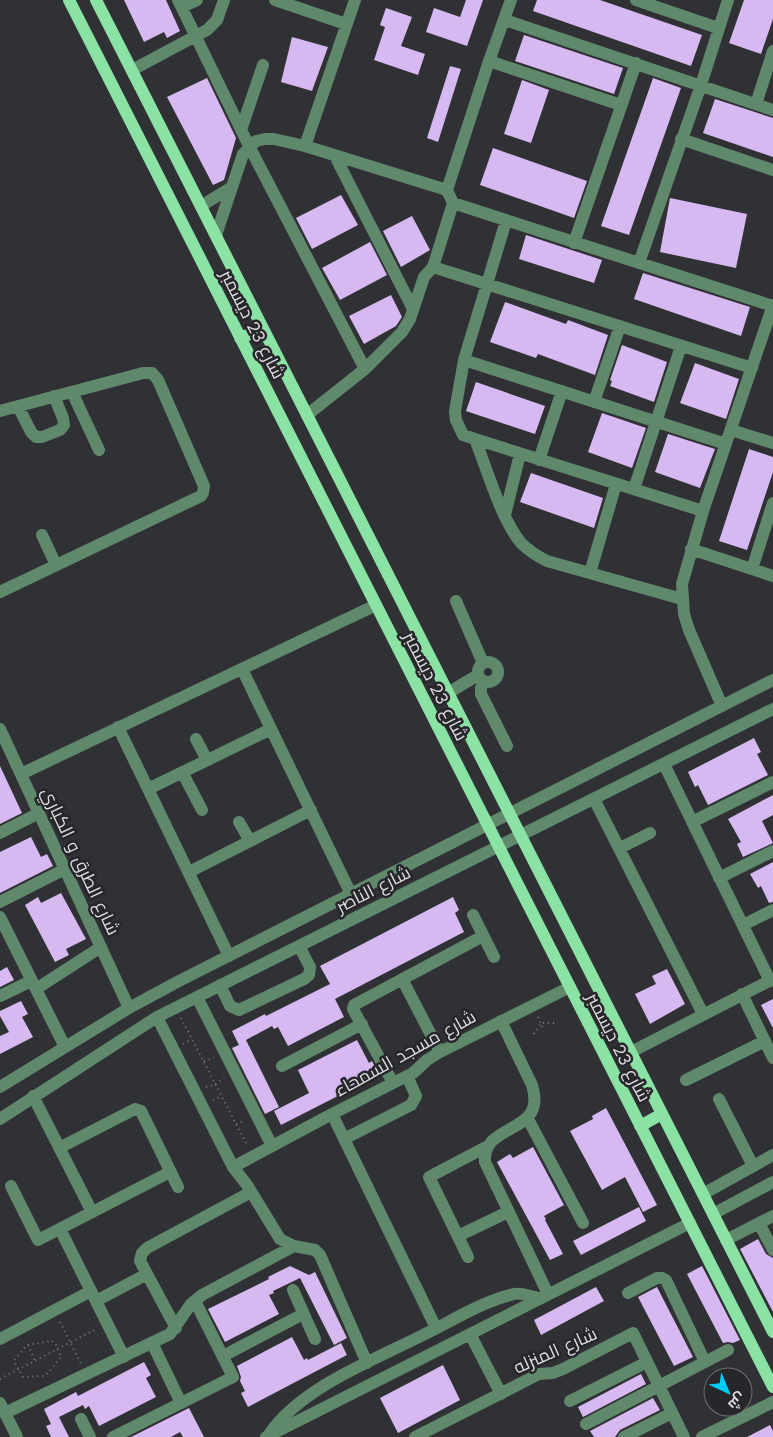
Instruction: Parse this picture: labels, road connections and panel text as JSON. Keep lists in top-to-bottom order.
{
  "streets": {
    "main road": ["شارع 23 ديسمبر"],
    "street": [
      "شارع الطرق و الكباري",
      "شارع الناصر",
      "شارع مسجد السمحاء",
      "شارع المنزله"
    ]
  },
  "crossings": [
    ["شارع 23 ديسمبر", "شارع الناصر"],
    ["شارع 23 ديسمبر", "شارع مسجد السمحاء"],
    ["شارع الطرق و الكباري", "شارع الناصر"]
  ],
  "north": "bottom right"
}
